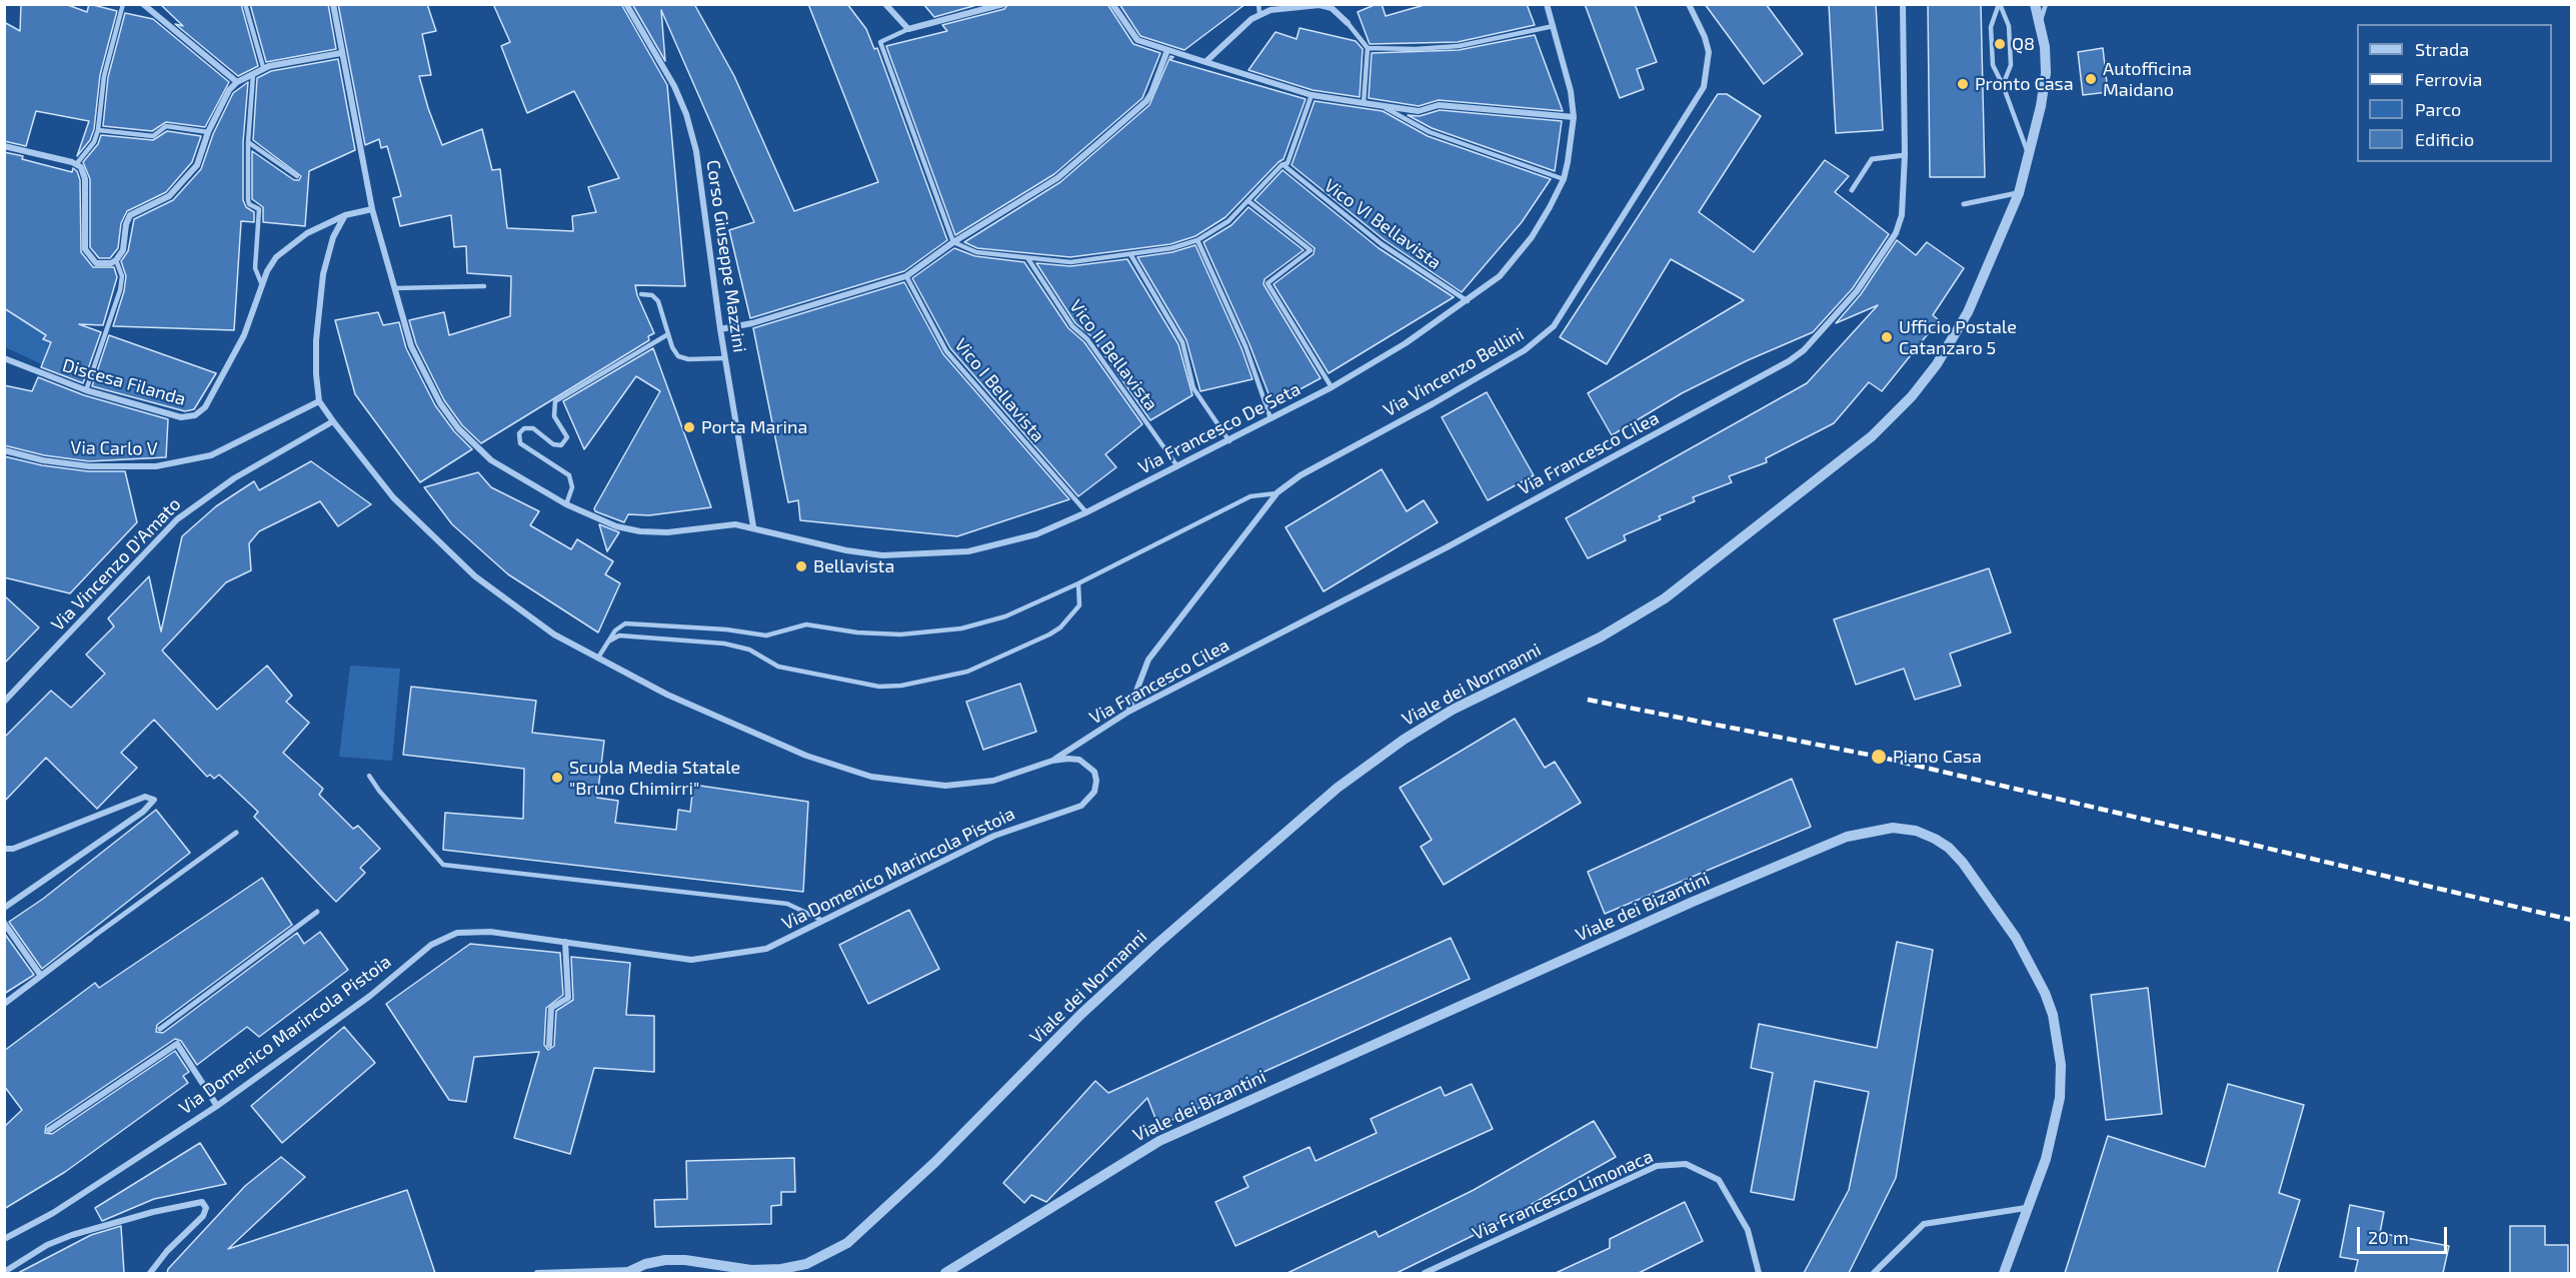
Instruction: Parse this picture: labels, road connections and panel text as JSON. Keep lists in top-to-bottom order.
{
  "streets": {
    "street": [
      "Corso Giuseppe Mazzini",
      "Via Vincenzo Bellini",
      "Discesa Filanda",
      "Via Francesco De Seta",
      "Via Carlo V",
      "Via Francesco Cilea",
      "Via Vincenzo D'Amato",
      "Viale dei Normanni",
      "Via Domenico Marincola Pistoia",
      "Viale dei Bizantini",
      "Via Francesco Limonaca"
    ],
    "lane": ["Vico VI Bellavista", "Vico II Bellavista", "Vico I Bellavista"]
  },
  "crossings": [
    ["Vico VI Bellavista", "Via Francesco De Seta"],
    ["Corso Giuseppe Mazzini", "Via Francesco De Seta"],
    ["Vico II Bellavista", "Via Francesco De Seta"],
    ["Via Vincenzo Bellini", "Via Francesco Cilea"],
    ["Vico I Bellavista", "Via Francesco De Seta"],
    ["Via Francesco Cilea", "Via Domenico Marincola Pistoia"],
    ["Via Vincenzo D'Amato", "Via Domenico Marincola Pistoia"]
  ],
  "places": [
    "Q8",
    "Autofficina Maidano",
    "Pronto Casa",
    "Ufficio Postale Catanzaro 5",
    "Porta Marina",
    "Bellavista",
    "Piano Casa",
    "Scuola Media Statale \"Bruno Chimirri\""
  ],
  "legend": [
    "Strada",
    "Ferrovia",
    "Parco",
    "Edificio"
  ],
  "scale_bar": "20 m"
}
